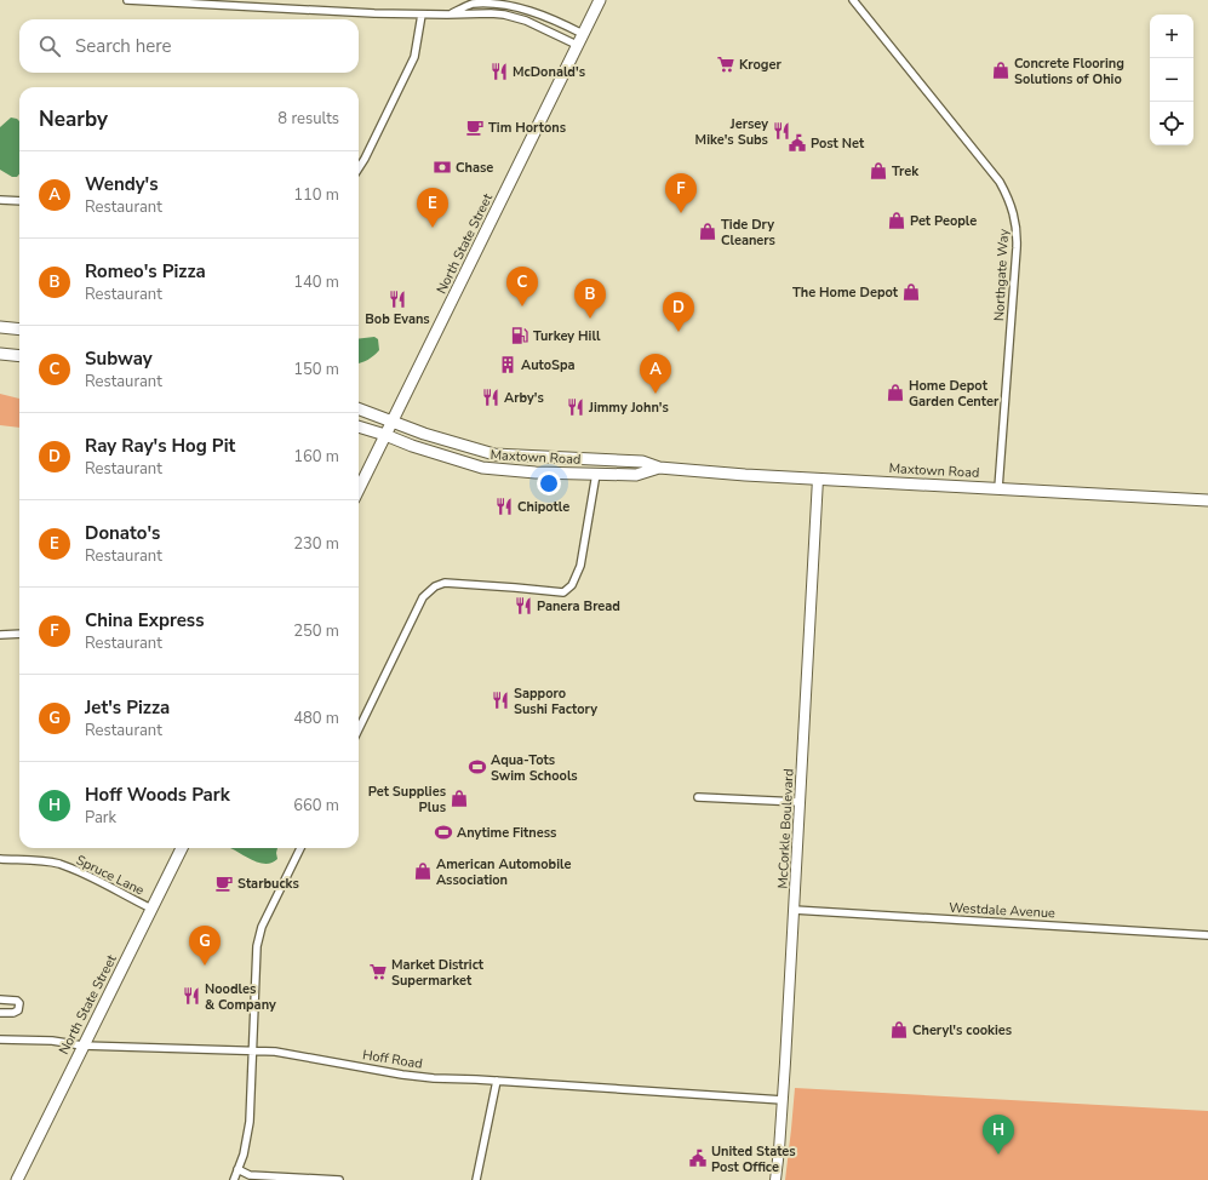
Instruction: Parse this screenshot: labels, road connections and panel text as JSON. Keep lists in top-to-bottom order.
{
  "streets": {
    "main road": ["North State Street", "Maxtown Road"],
    "street": [
      "Northgate Way",
      "McCorkle Boulevard",
      "Spruce Lane",
      "Westdale Avenue",
      "Hoff Road"
    ]
  },
  "crossings": [
    ["North State Street", "Maxtown Road"],
    ["North State Street", "Spruce Lane"],
    ["North State Street", "Hoff Road"],
    ["Northgate Way", "Maxtown Road"],
    ["Maxtown Road", "McCorkle Boulevard"],
    ["McCorkle Boulevard", "Westdale Avenue"],
    ["McCorkle Boulevard", "Hoff Road"]
  ],
  "places": {
    "supermarket": ["Kroger", "Market District Supermarket"],
    "shop": [
      "Concrete Flooring Solutions of Ohio",
      "Trek",
      "Pet People",
      "Tide Dry Cleaners",
      "The Home Depot",
      "Home Depot Garden Center",
      "Pet Supplies Plus",
      "American Automobile Association",
      "Cheryl's cookies"
    ],
    "restaurant": [
      "McDonald's",
      "Jersey Mike's Subs",
      "Bob Evans",
      "Arby's",
      "Jimmy John's",
      "Chipotle",
      "Panera Bread",
      "Sapporo Sushi Factory",
      "Noodles & Company"
    ],
    "cafe": ["Tim Hortons", "Starbucks"],
    "public building": ["Post Net", "United States Post Office"],
    "bank": ["Chase"],
    "fuel station": ["Turkey Hill"],
    "building": ["AutoSpa"],
    "sports": ["Aqua-Tots Swim Schools", "Anytime Fitness"]
  },
  "page": {
    "map_buttons": ["+", "−"],
    "search": "Search here",
    "heading": ["Nearby", "8 results"],
    "list": [
      {
        "mark": "A",
        "name": "Wendy's",
        "note": "Restaurant",
        "value": "110 m"
      },
      {
        "mark": "B",
        "name": "Romeo's Pizza",
        "note": "Restaurant",
        "value": "140 m"
      },
      {
        "mark": "C",
        "name": "Subway",
        "note": "Restaurant",
        "value": "150 m"
      },
      {
        "mark": "D",
        "name": "Ray Ray's Hog Pit",
        "note": "Restaurant",
        "value": "160 m"
      },
      {
        "mark": "E",
        "name": "Donato's",
        "note": "Restaurant",
        "value": "230 m"
      },
      {
        "mark": "F",
        "name": "China Express",
        "note": "Restaurant",
        "value": "250 m"
      },
      {
        "mark": "G",
        "name": "Jet's Pizza",
        "note": "Restaurant",
        "value": "480 m"
      },
      {
        "mark": "H",
        "name": "Hoff Woods Park",
        "note": "Park",
        "value": "660 m"
      }
    ],
    "pins": [
      "F",
      "E",
      "C",
      "B",
      "D",
      "A",
      "G",
      "H"
    ]
  }
}
